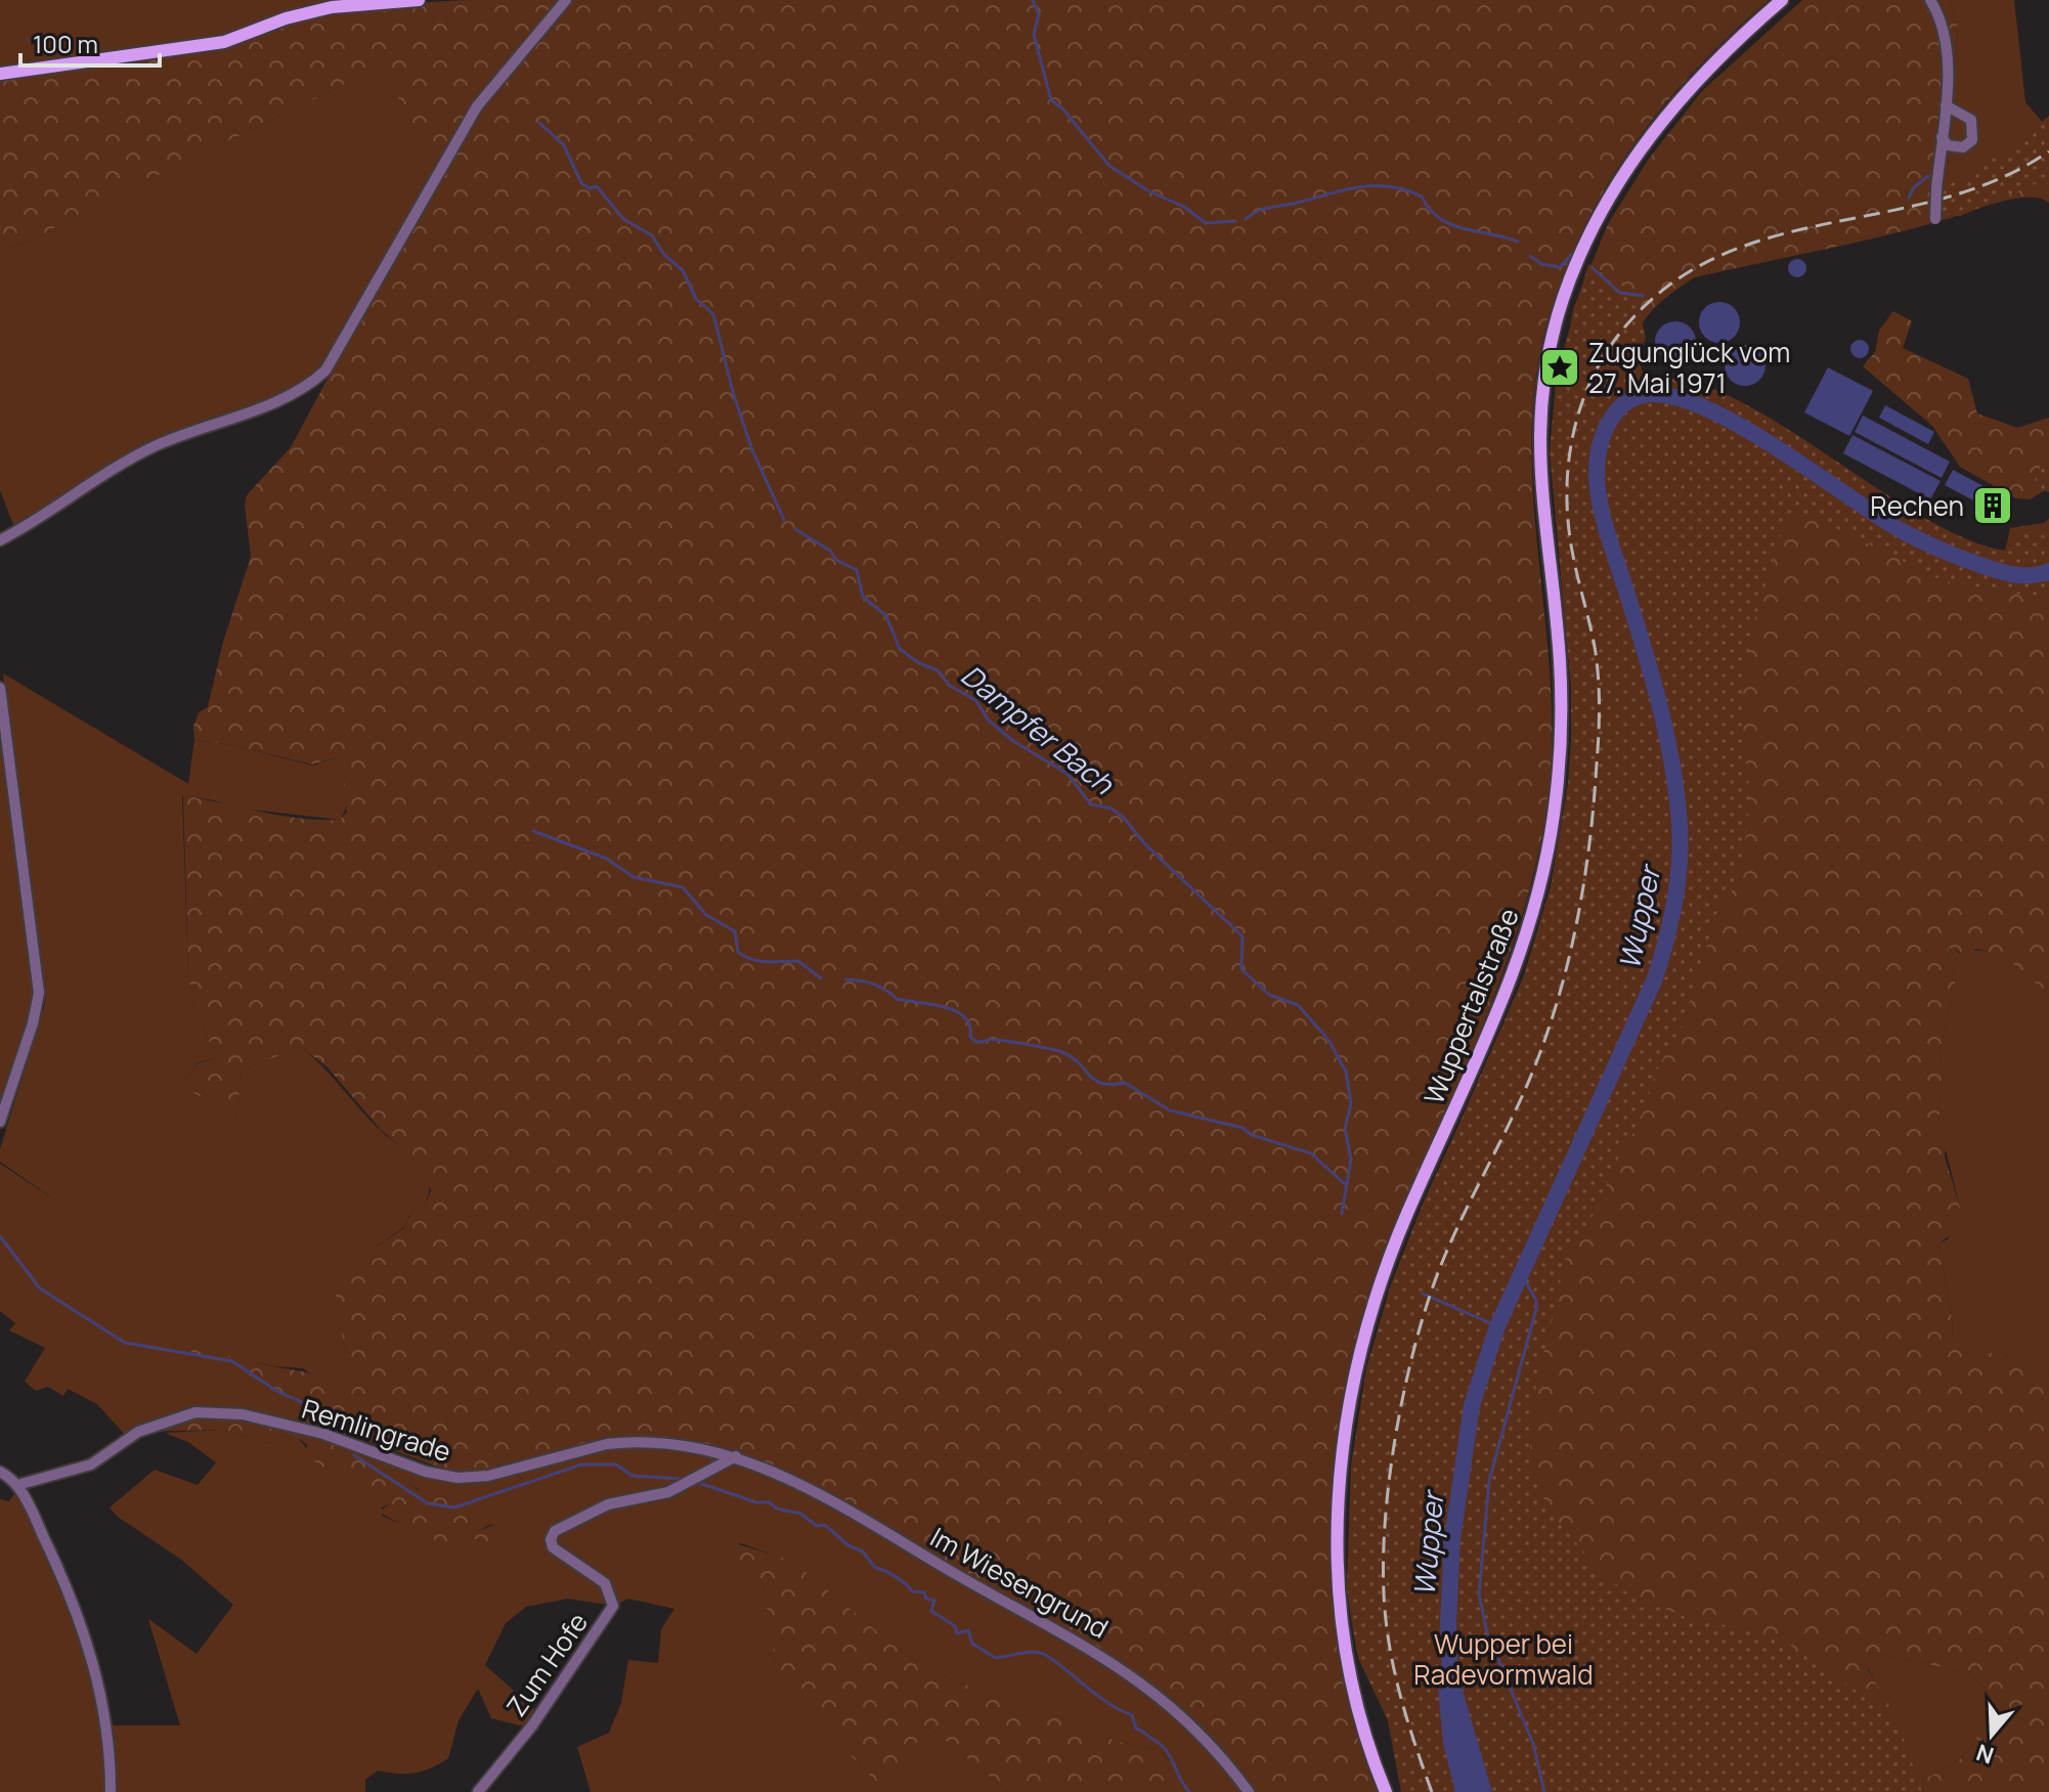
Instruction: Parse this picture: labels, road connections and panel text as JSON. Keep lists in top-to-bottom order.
{
  "streets": {
    "main road": ["Wuppertalstraße"],
    "street": ["Remlingrade", "Im Wiesengrund", "Zum Hofe"]
  },
  "crossings": [
    ["Remlingrade", "Im Wiesengrund"],
    ["Remlingrade", "Zum Hofe"],
    ["Im Wiesengrund", "Zum Hofe"]
  ],
  "water": ["Dampfer Bach", "Wupper"],
  "parks": ["Wupper bei Radevormwald"],
  "places": {
    "place": ["Zugunglück vom 27. Mai 1971"],
    "building": ["Rechen"]
  },
  "scale_bar": "100 m",
  "north": "bottom"
}
